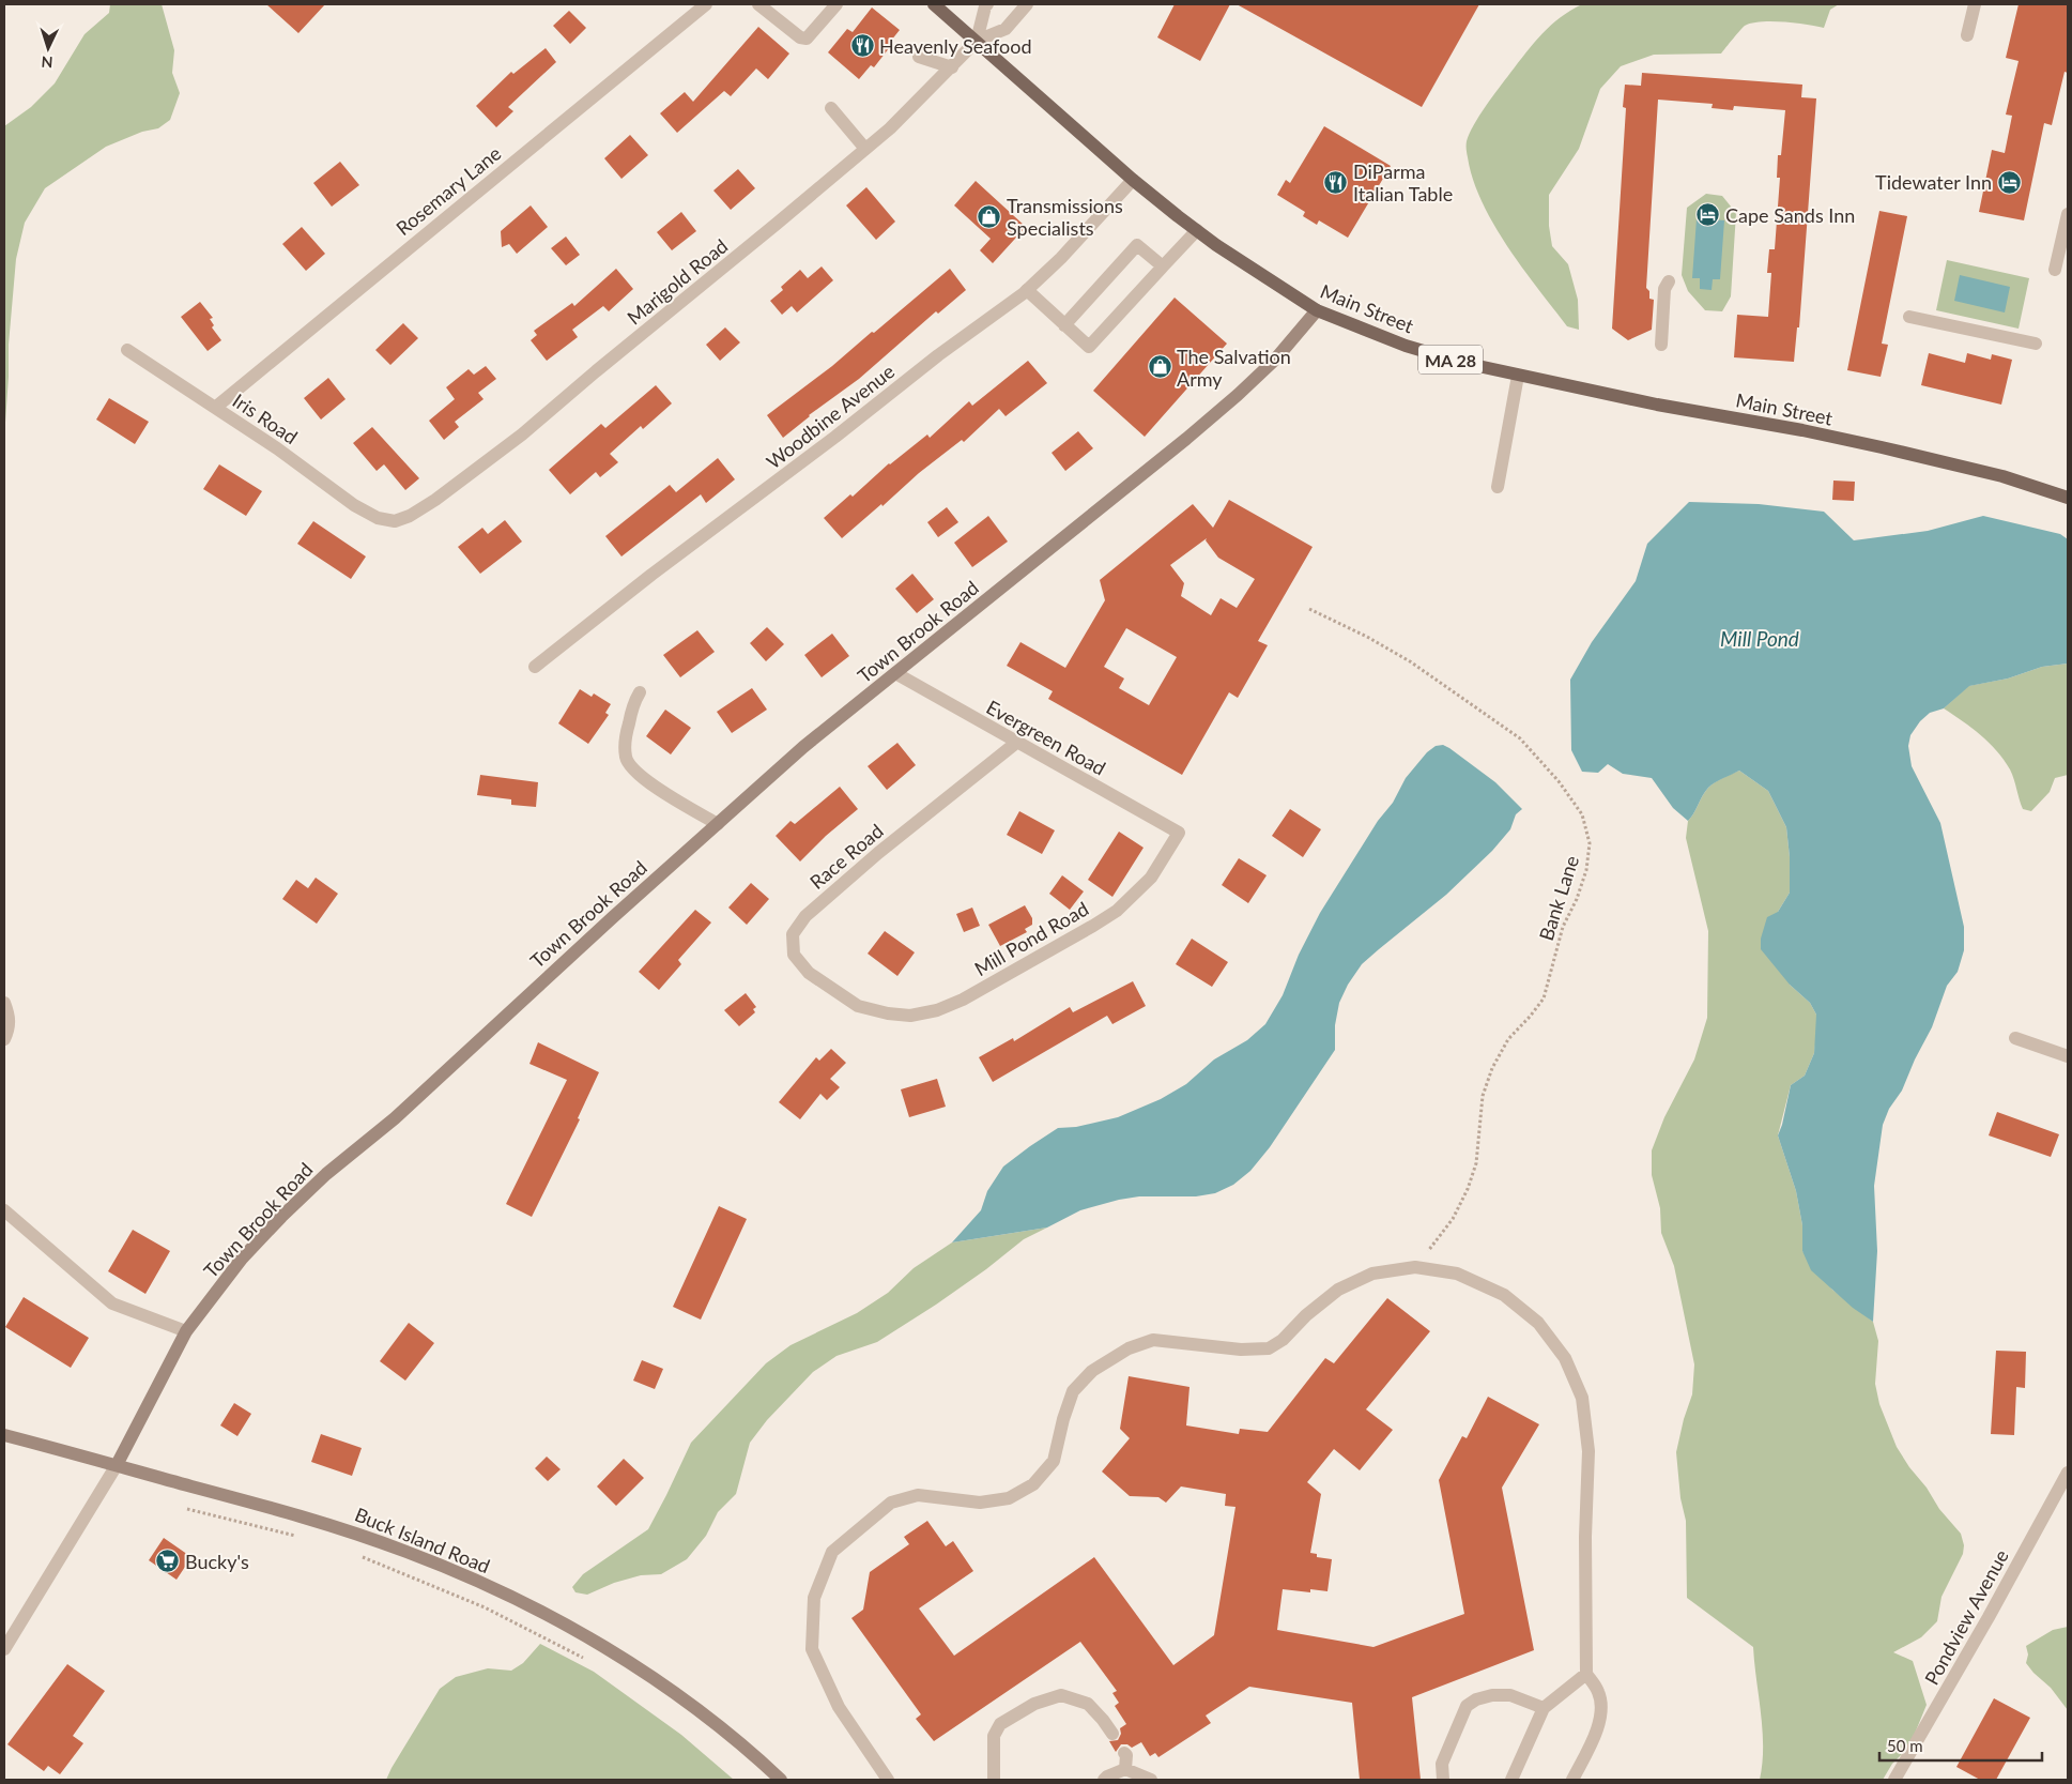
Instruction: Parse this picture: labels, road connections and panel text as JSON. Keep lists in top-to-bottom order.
{
  "streets": {
    "main road": [
      "Main Street",
      "MA 28",
      "Town Brook Road",
      "Buck Island Road"
    ],
    "street": [
      "Rosemary Lane",
      "Marigold Road",
      "Woodbine Avenue",
      "Iris Road",
      "Evergreen Road",
      "Race Road",
      "Mill Pond Road",
      "Pondview Avenue"
    ],
    "path": ["Bank Lane"]
  },
  "crossings": [
    ["Rosemary Lane", "Iris Road"],
    ["Marigold Road", "Main Street"],
    ["Marigold Road", "Iris Road"],
    ["Main Street", "Woodbine Avenue"],
    ["Main Street", "Town Brook Road"],
    ["Town Brook Road", "Evergreen Road"],
    ["Town Brook Road", "Buck Island Road"],
    ["Evergreen Road", "Race Road"],
    ["Evergreen Road", "Mill Pond Road"],
    ["Race Road", "Mill Pond Road"]
  ],
  "water": ["Mill Pond"],
  "places": {
    "restaurant": ["Heavenly Seafood", "DiParma Italian Table"],
    "hotel": ["Tidewater Inn", "Cape Sands Inn"],
    "shop": ["Transmissions Specialists", "The Salvation Army"],
    "supermarket": ["Bucky's"]
  },
  "scale_bar": "50 m",
  "north": "bottom"
}
